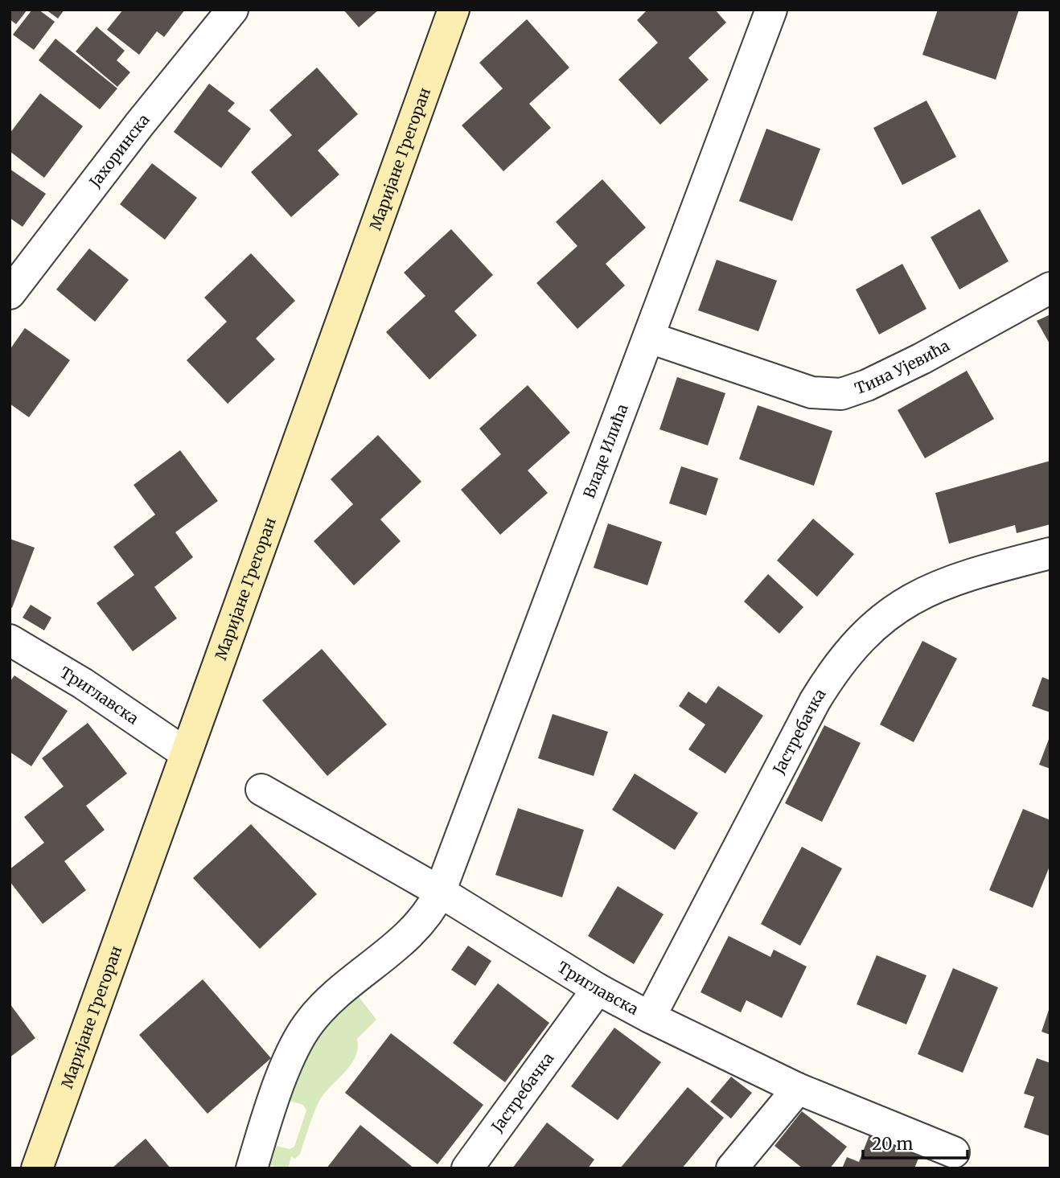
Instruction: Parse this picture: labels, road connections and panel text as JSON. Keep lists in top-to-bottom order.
{
  "streets": {
    "street": [
      "Јахоринска",
      "Маријане Грегоран",
      "Тина Ујевића",
      "Владе Илића",
      "Триглавска",
      "Јастребачка"
    ]
  },
  "crossings": [
    ["Маријане Грегоран", "Триглавска"],
    ["Тина Ујевића", "Владе Илића"],
    ["Владе Илића", "Триглавска"],
    ["Триглавска", "Јастребачка"]
  ],
  "scale_bar": "20 m"
}
